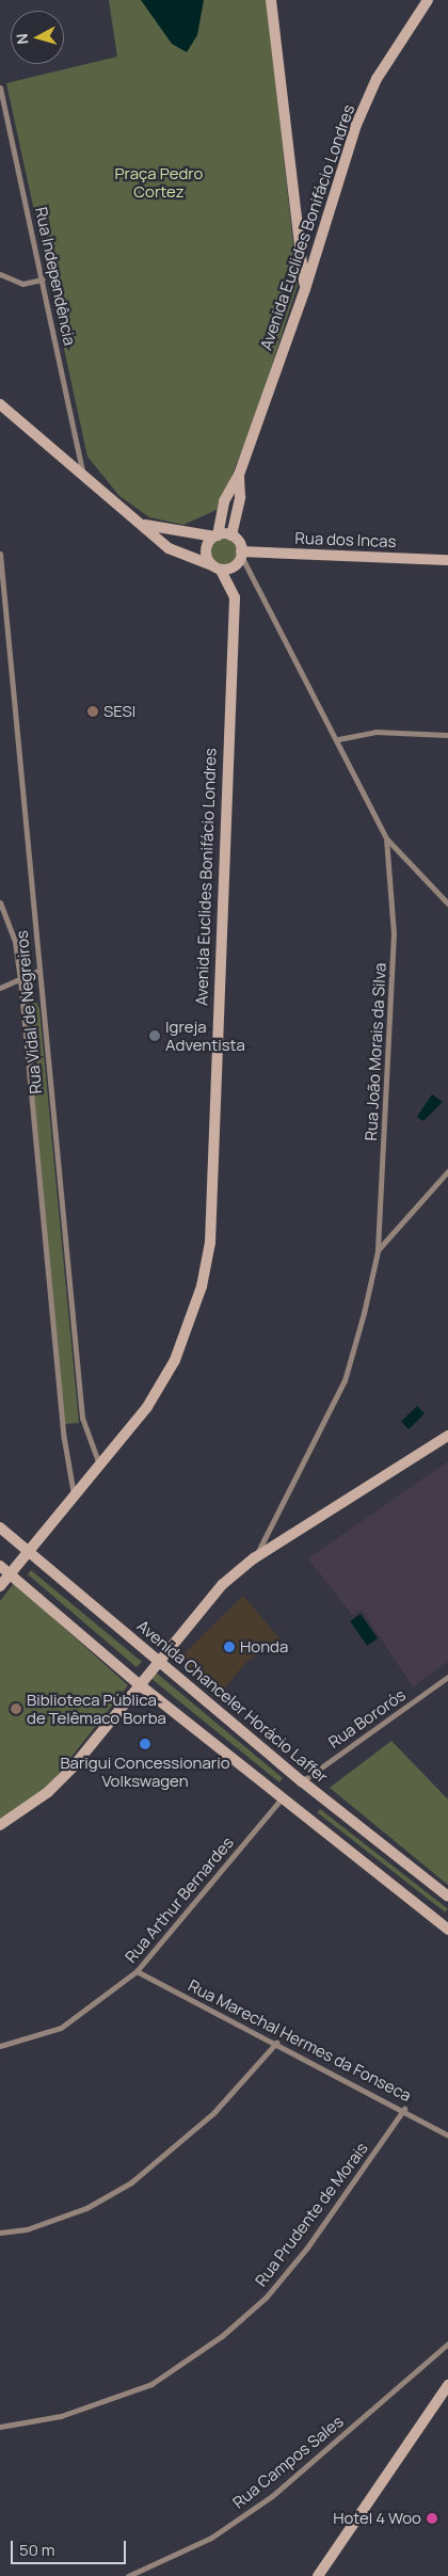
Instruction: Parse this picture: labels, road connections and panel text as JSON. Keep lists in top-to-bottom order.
{
  "streets": {
    "street": [
      "Avenida Euclides Bonifácio Londres",
      "Rua Independência",
      "Rua dos Incas",
      "Rua Vidal de Negreiros",
      "Rua João Morais da Silva",
      "Avenida Chanceler Horácio Laffer",
      "Rua Bororós",
      "Rua Arthur Bernardes",
      "Rua Marechal Hermes da Fonseca",
      "Rua Prudente de Morais",
      "Rua Campos Sales"
    ]
  },
  "crossings": [
    ["Avenida Euclides Bonifácio Londres", "Rua dos Incas"],
    ["Avenida Euclides Bonifácio Londres", "Rua Vidal de Negreiros"],
    ["Avenida Euclides Bonifácio Londres", "Rua João Morais da Silva"],
    ["Avenida Euclides Bonifácio Londres", "Avenida Chanceler Horácio Laffer"],
    ["Rua dos Incas", "Rua João Morais da Silva"],
    ["Avenida Chanceler Horácio Laffer", "Rua Bororós"],
    ["Rua Arthur Bernardes", "Rua Marechal Hermes da Fonseca"],
    ["Rua Marechal Hermes da Fonseca", "Rua Prudente de Morais"]
  ],
  "parks": ["Praça Pedro Cortez"],
  "places": [
    "SESI",
    "Igreja Adventista",
    "Honda",
    "Biblioteca Pública de Telêmaco Borba",
    "Barigui Concessionario Volkswagen",
    "Hotel 4 Woo"
  ],
  "scale_bar": "50 m",
  "north": "left"
}
